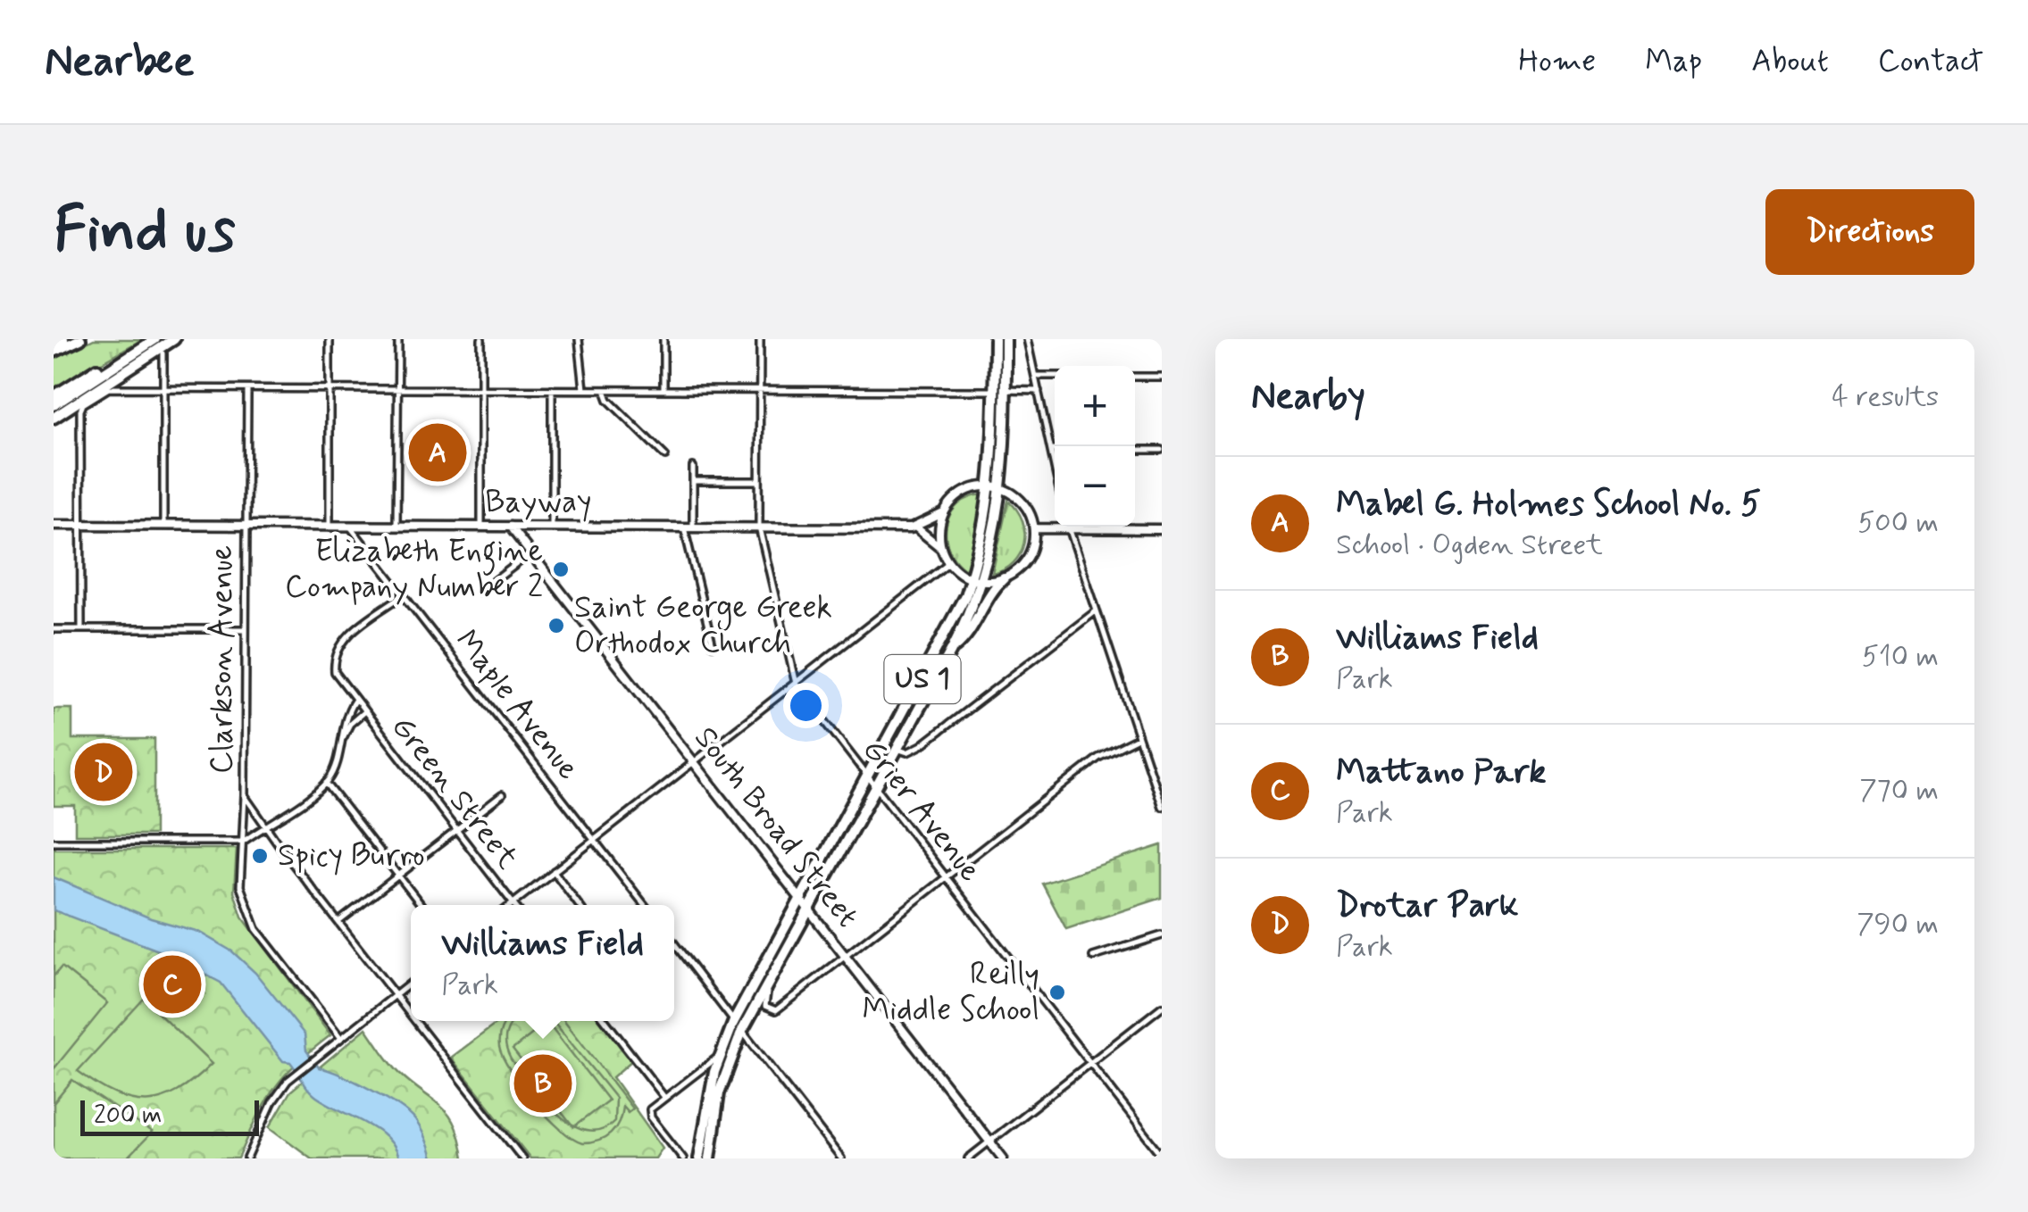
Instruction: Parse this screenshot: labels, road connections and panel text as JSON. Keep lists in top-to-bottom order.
{
  "streets": {
    "highway": ["US 1"],
    "main road": ["Bayway", "South Broad Street"],
    "street": [
      "Clarkson Avenue",
      "Maple Avenue",
      "Green Street",
      "Grier Avenue"
    ]
  },
  "crossings": [
    ["Bayway", "Clarkson Avenue"],
    ["Bayway", "US 1"],
    ["Bayway", "Maple Avenue"],
    ["Bayway", "Grier Avenue"],
    ["Bayway", "South Broad Street"],
    ["US 1", "Grier Avenue"],
    ["US 1", "South Broad Street"],
    ["Maple Avenue", "Green Street"]
  ],
  "places": [
    "Elizabeth Engine Company Number 2",
    "Saint George Greek Orthodox Church",
    "Spicy Burro",
    "Reilly Middle School"
  ],
  "scale_bar": "200 m",
  "page": {
    "header": "Nearbee",
    "nav": [
      "Home",
      "Map",
      "About",
      "Contact"
    ],
    "buttons": "Directions",
    "title": "Find us",
    "heading": ["Nearby", "4 results"],
    "map_buttons": ["+", "−"],
    "pins": [
      "A",
      "D",
      "C",
      "B"
    ],
    "list": [
      {
        "mark": "A",
        "name": "Mabel G. Holmes School No. 5",
        "note": "School · Ogden Street",
        "value": "500 m"
      },
      {
        "mark": "B",
        "name": "Williams Field",
        "note": "Park",
        "value": "510 m"
      },
      {
        "mark": "C",
        "name": "Mattano Park",
        "note": "Park",
        "value": "770 m"
      },
      {
        "mark": "D",
        "name": "Drotar Park",
        "note": "Park",
        "value": "790 m"
      }
    ],
    "popup": ["Williams Field", "Park"],
    "scale": "200 m"
  }
}
